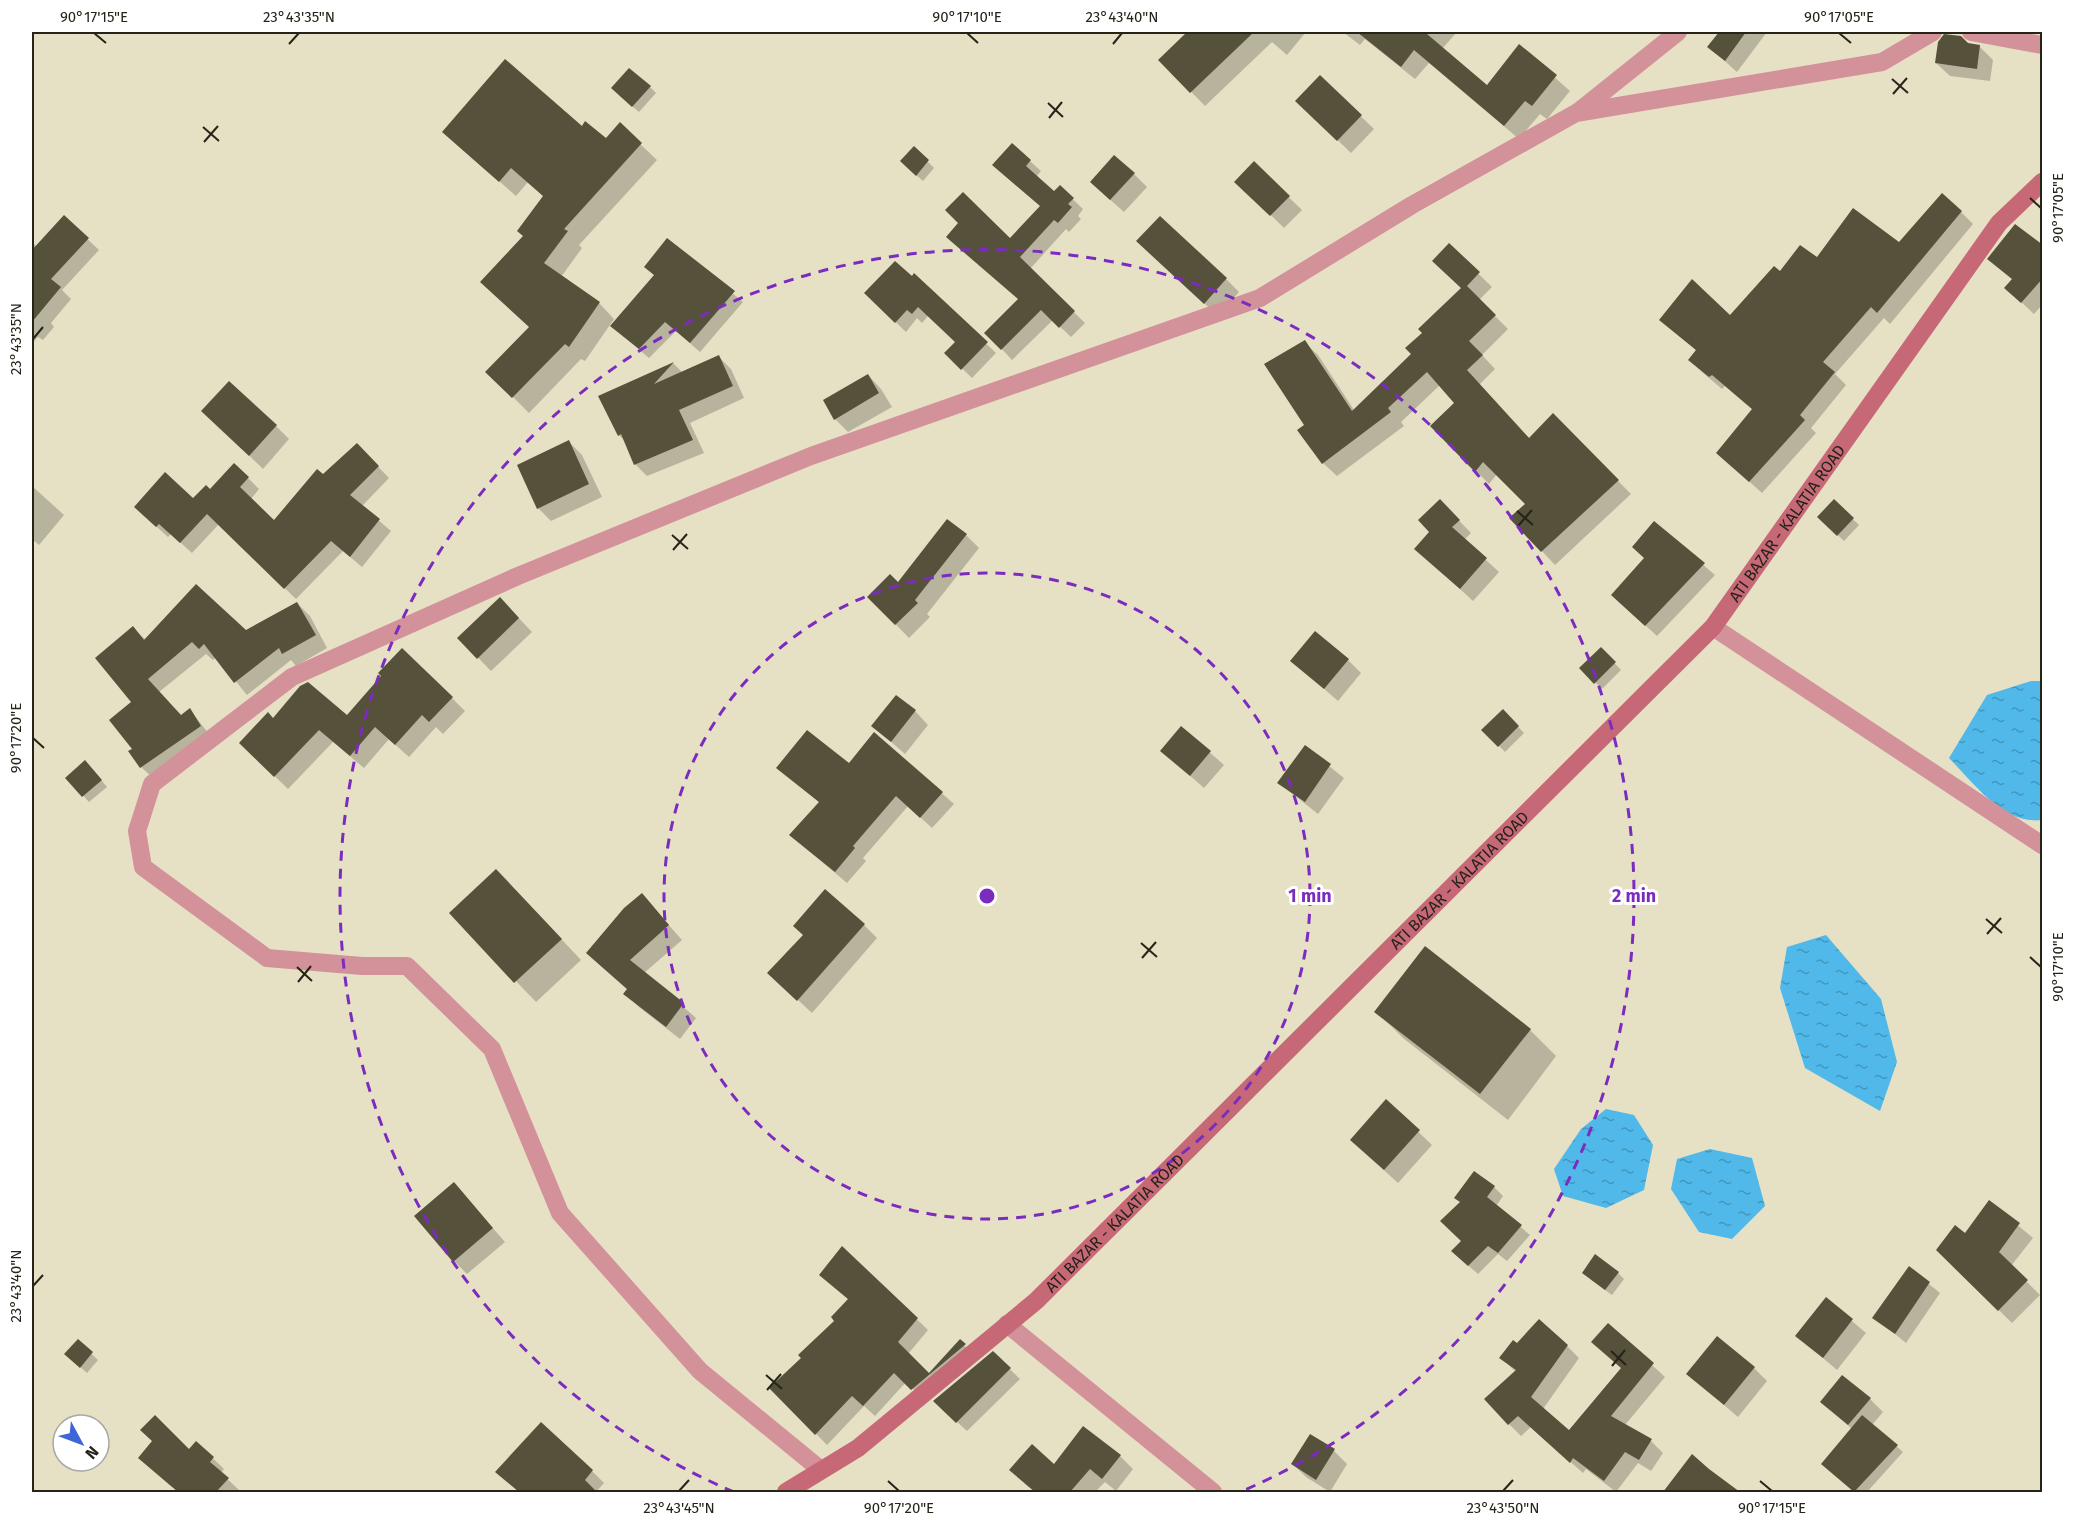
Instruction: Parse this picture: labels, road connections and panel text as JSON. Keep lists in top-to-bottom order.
{
  "streets": {
    "main road": ["ATI BAZAR - KALATIA ROAD"]
  },
  "north": "bottom right",
  "coordinates": [
    "90°17'15\"E",
    "23°43'35\"N",
    "90°17'10\"E",
    "23°43'40\"N",
    "90°17'05\"E",
    "90°17'20\"E",
    "23°43'45\"N",
    "23°43'50\"N"
  ],
  "rings": ["1 min", "2 min"]
}
